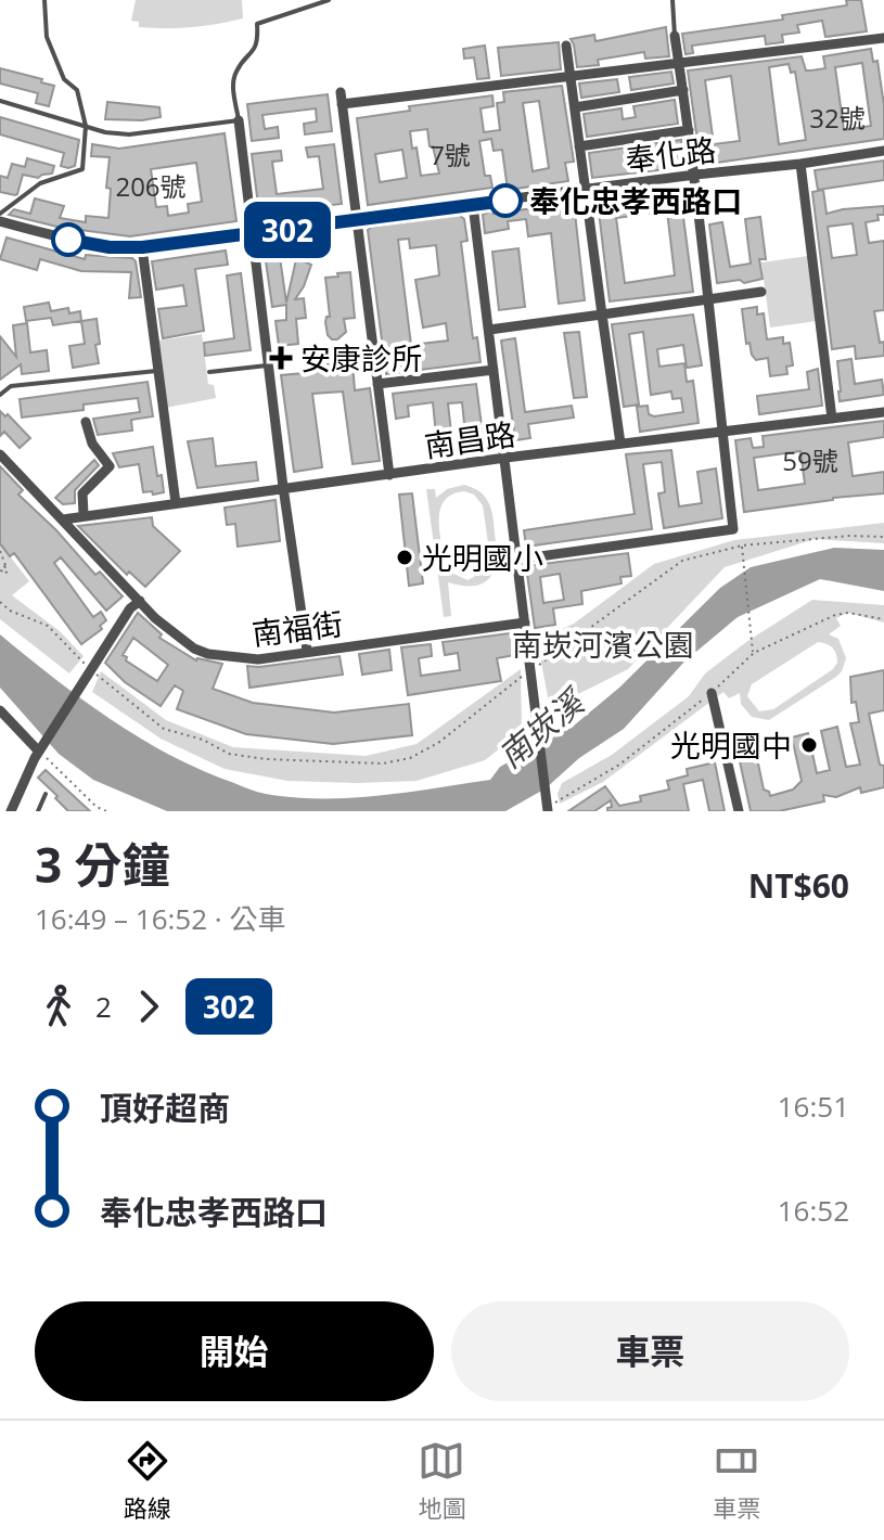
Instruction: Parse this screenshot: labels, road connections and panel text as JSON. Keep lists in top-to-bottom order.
{
  "streets": {
    "street": ["奉化路", "南昌路", "南福街"]
  },
  "crossings": [
    ["南昌路", "南福街"]
  ],
  "water": ["南崁溪"],
  "parks": ["南崁河濱公園"],
  "places": {
    "other": ["奉化忠孝西路口", "光明國小", "光明國中"],
    "health": ["安康診所"]
  },
  "lines": ["bus line 302"],
  "house_numbers": [
    "32號",
    "7號",
    "206號",
    "59號"
  ],
  "page": {
    "on_map": "302",
    "heading": ["3 分鐘", "16:49 – 16:52 · 公車", "NT$60"],
    "legs": ["2", "302"],
    "list": [
      {
        "name": "頂好超商",
        "value": "16:51"
      },
      {
        "name": "奉化忠孝西路口",
        "value": "16:52"
      }
    ],
    "buttons": ["開始", "車票"],
    "tabs": ["路線", "地圖", "車票"]
  }
}
